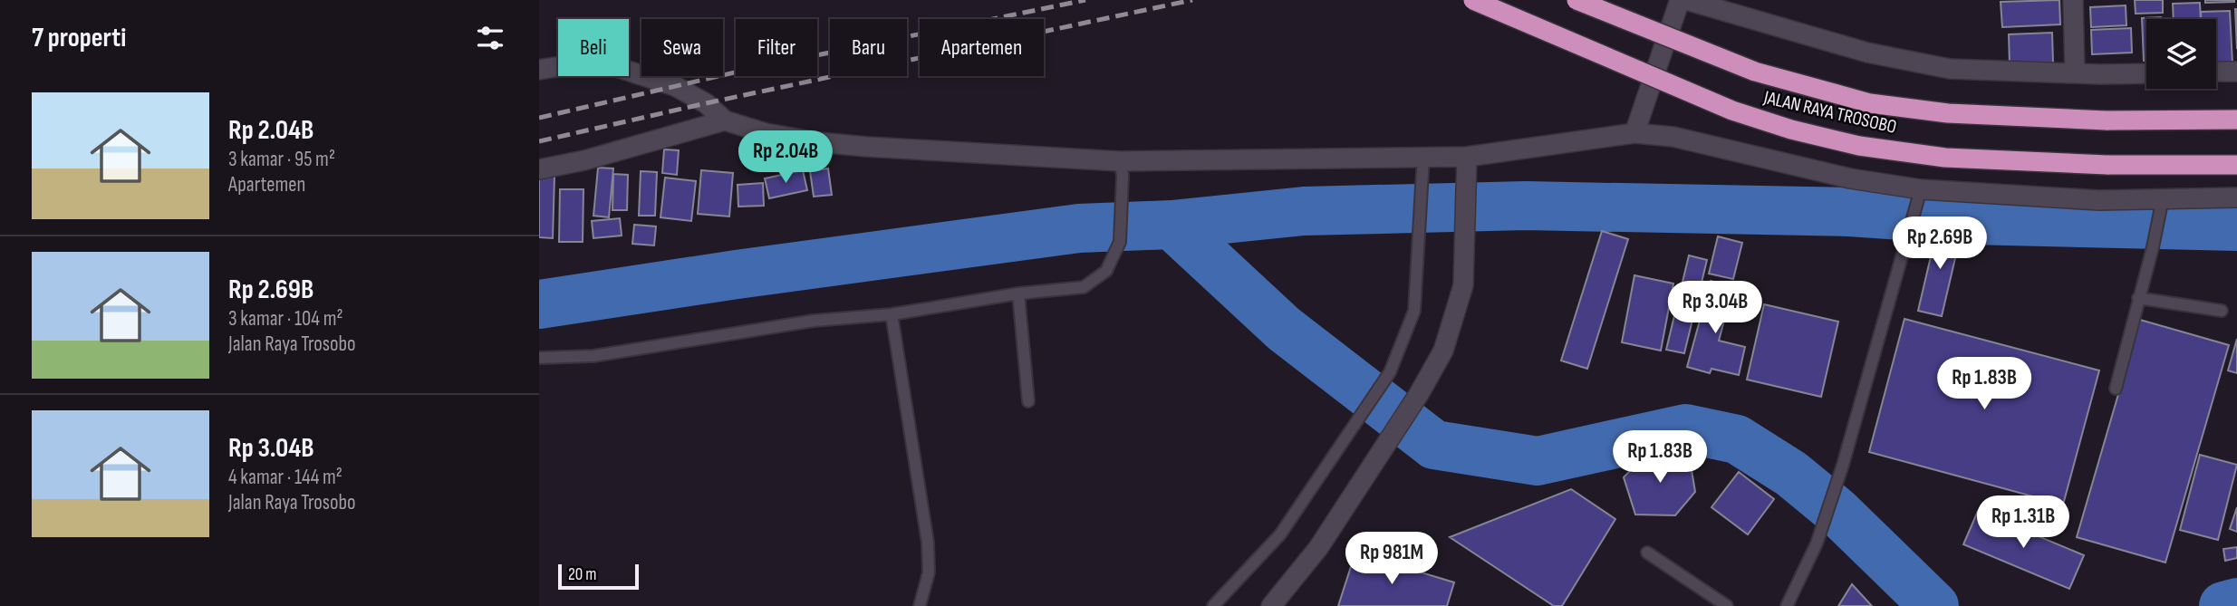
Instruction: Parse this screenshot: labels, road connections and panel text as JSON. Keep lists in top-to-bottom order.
{
  "streets": {
    "highway": ["JALAN RAYA TROSOBO"]
  },
  "scale_bar": "20 m",
  "page": {
    "heading": "7 properti",
    "chip": [
      "Beli",
      "Sewa",
      "Filter",
      "Baru",
      "Apartemen"
    ],
    "list": [
      {
        "name": "Rp 2.04B",
        "note": "3 kamar · 95 m² · Apartemen"
      },
      {
        "name": "Rp 2.69B",
        "note": "3 kamar · 104 m² · Jalan Raya Trosobo"
      },
      {
        "name": "Rp 3.04B",
        "note": "4 kamar · 144 m² · Jalan Raya Trosobo"
      }
    ],
    "price": [
      "Rp 2.04B",
      "Rp 2.69B",
      "Rp 3.04B",
      "Rp 1.83B",
      "Rp 1.83B",
      "Rp 1.31B",
      "Rp 981M"
    ],
    "scale": "20 m"
  }
}
